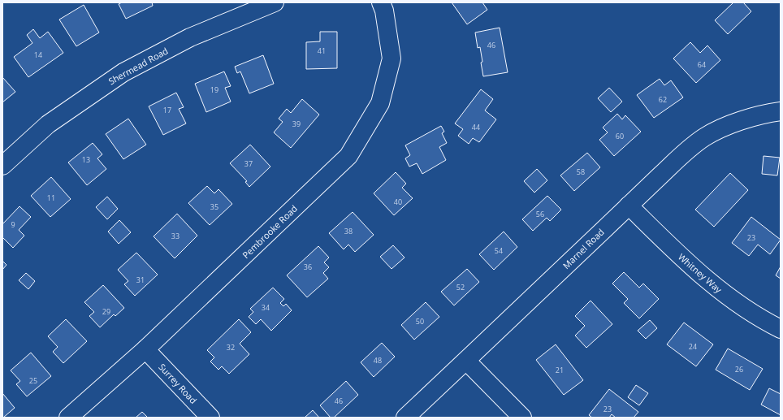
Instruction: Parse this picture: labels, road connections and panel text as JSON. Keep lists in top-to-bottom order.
{
  "streets": {
    "street": [
      "Shermead Road",
      "Pembrooke Road",
      "Marnel Road",
      "Whitney Way",
      "Surrey Road"
    ]
  },
  "crossings": [
    ["Pembrooke Road", "Surrey Road"],
    ["Marnel Road", "Whitney Way"]
  ],
  "house_numbers": [
    "46",
    "41",
    "14",
    "64",
    "19",
    "62",
    "17",
    "39",
    "44",
    "60",
    "13",
    "37",
    "58",
    "11",
    "40",
    "35",
    "56",
    "9",
    "38",
    "33",
    "23",
    "54",
    "36",
    "31",
    "52",
    "34",
    "29",
    "50",
    "24",
    "32",
    "48",
    "26",
    "21",
    "25",
    "46",
    "23"
  ]
}
